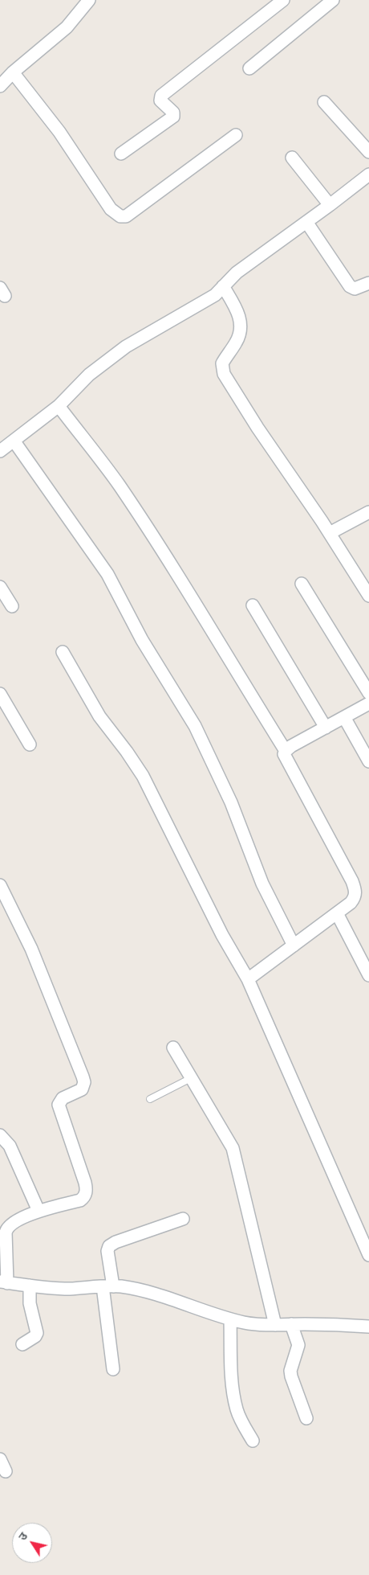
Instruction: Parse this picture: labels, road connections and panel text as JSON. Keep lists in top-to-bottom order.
{
  "north": "top left"
}
